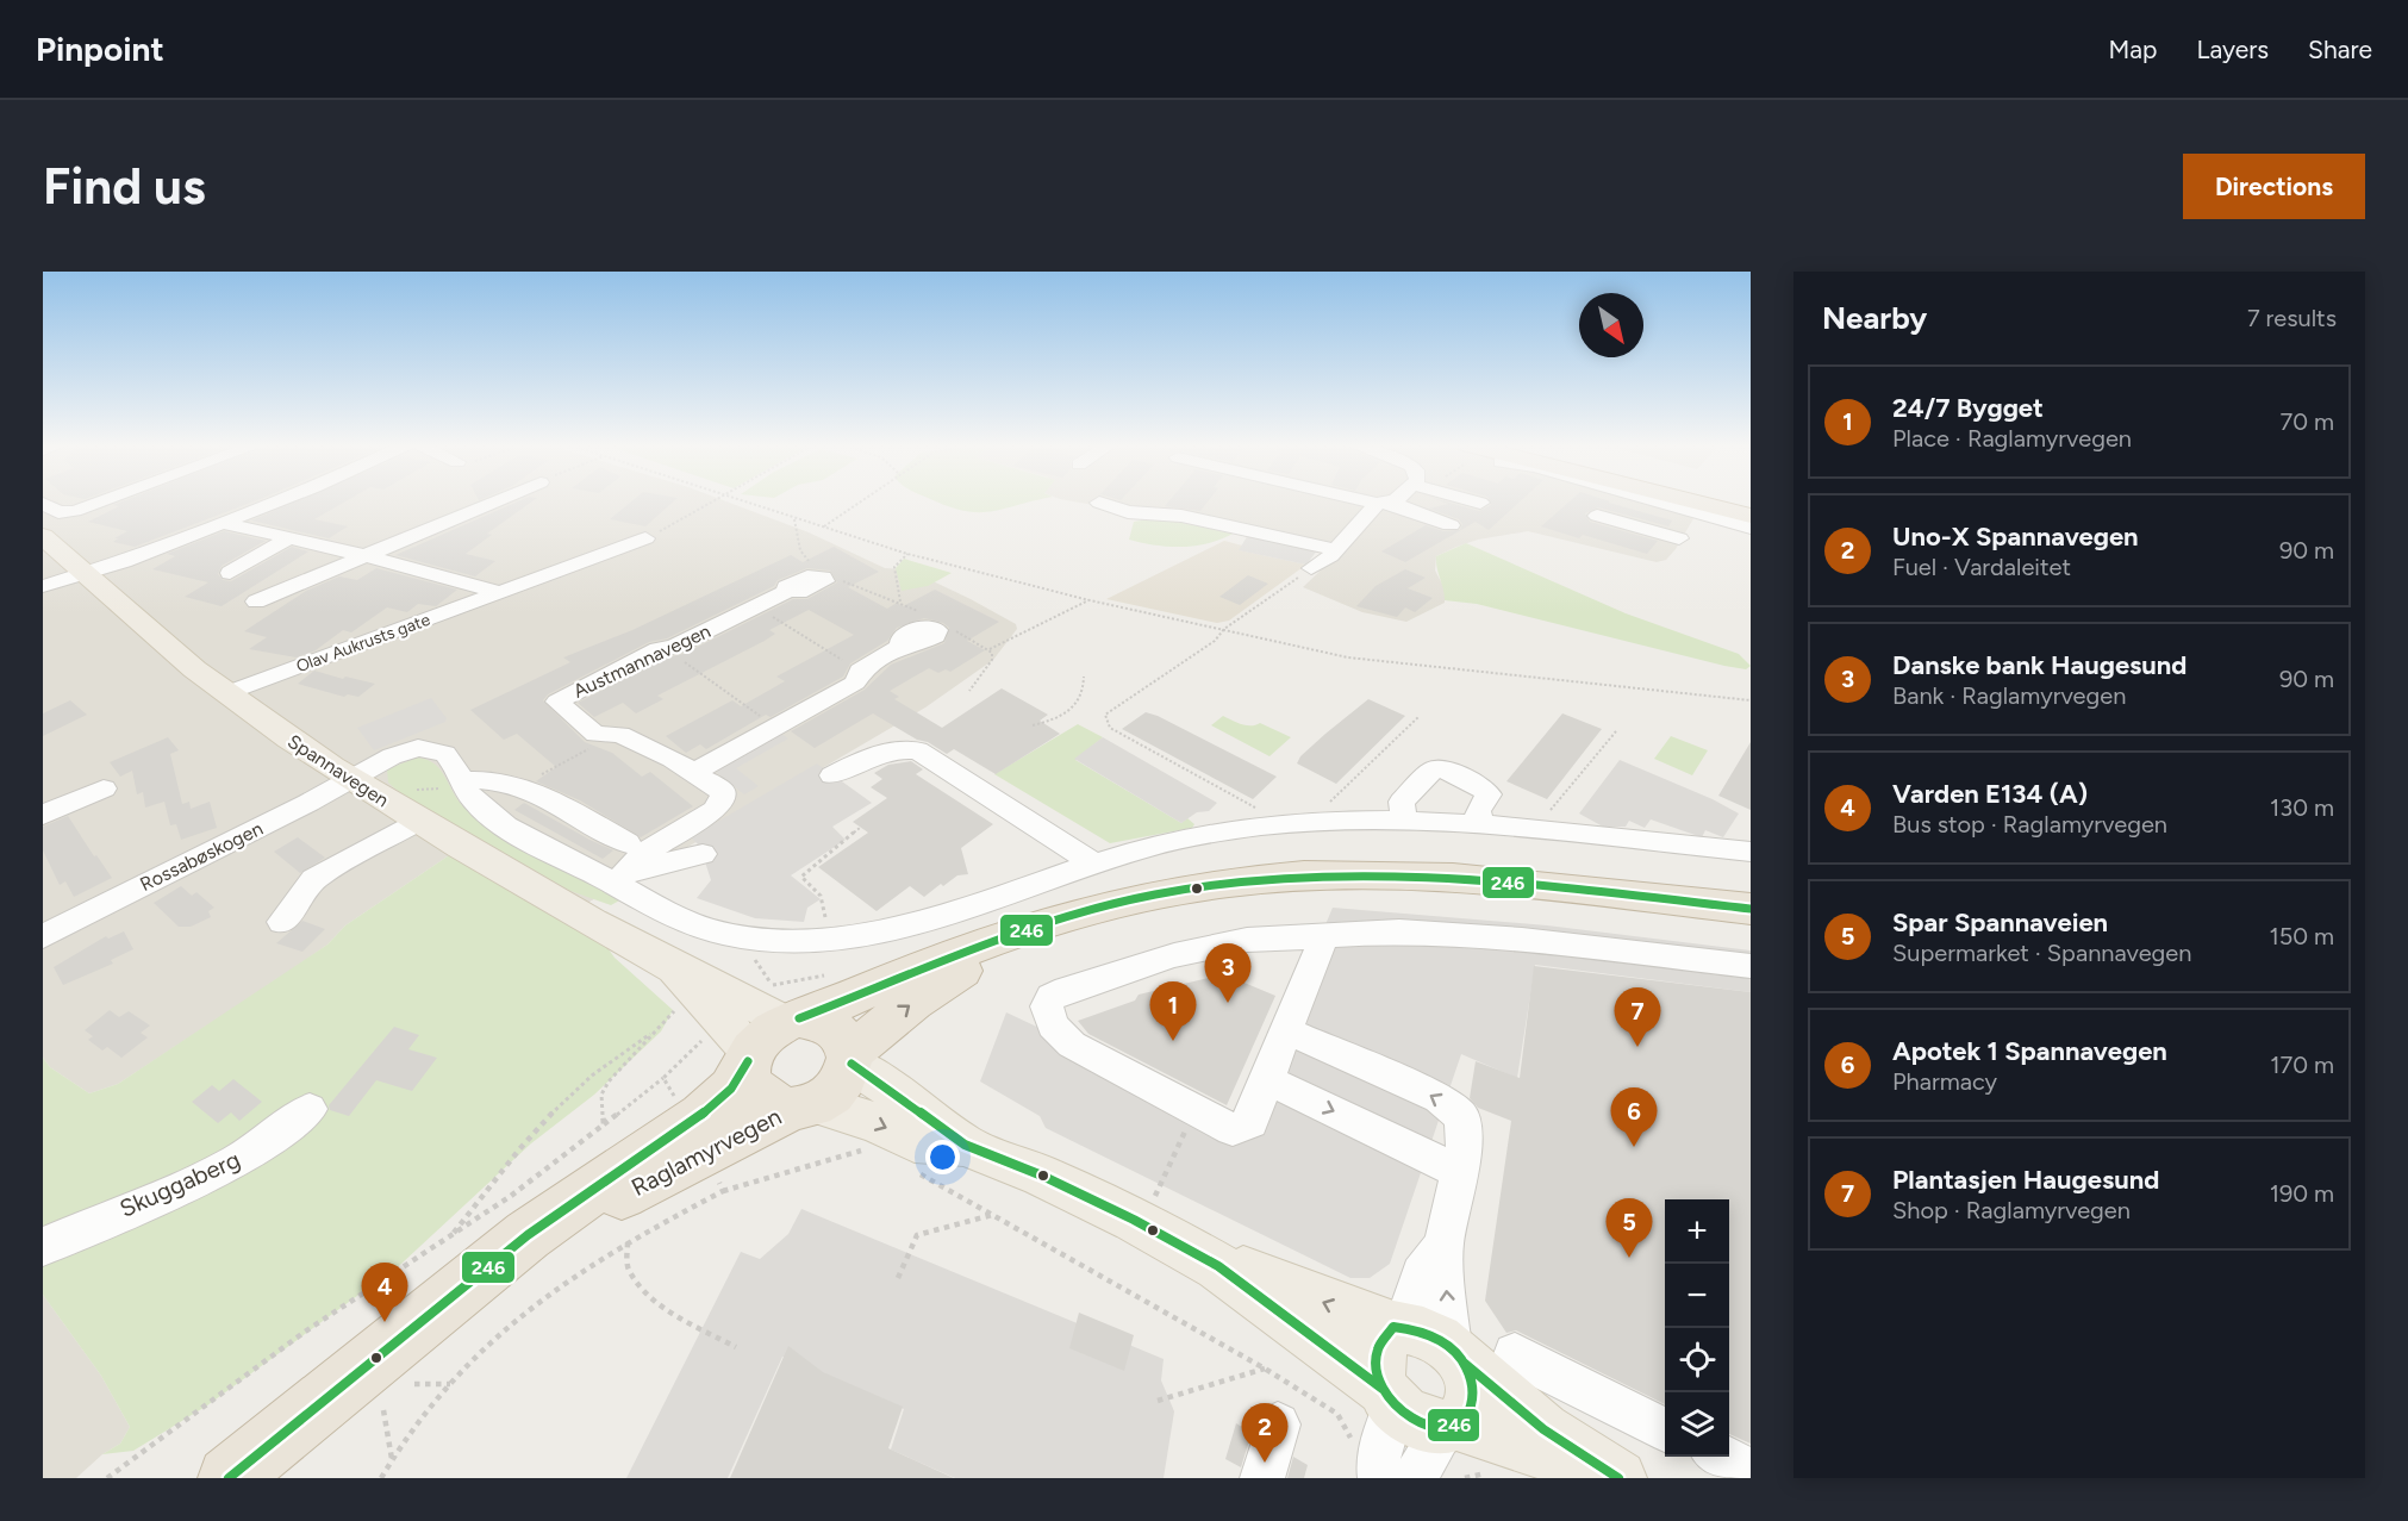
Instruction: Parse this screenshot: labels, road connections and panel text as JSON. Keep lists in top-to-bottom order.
{
  "streets": {
    "highway": ["Raglamyrvegen"],
    "main road": ["Spannavegen"],
    "street": [
      "Olav Aukrusts gate",
      "Austmannavegen",
      "Rossabøskogen",
      "Skuggaberg"
    ]
  },
  "crossings": [
    ["Olav Aukrusts gate", "Spannavegen"],
    ["Spannavegen", "Rossabøskogen"],
    ["Spannavegen", "Raglamyrvegen"]
  ],
  "lines": ["transit line 246"],
  "north": "bottom right",
  "page": {
    "header": "Pinpoint",
    "nav": ["Map", "Layers", "Share"],
    "buttons": "Directions",
    "title": "Find us",
    "heading": ["Nearby", "7 results"],
    "list": [
      {
        "mark": "1",
        "name": "24/7 Bygget",
        "note": "Place · Raglamyrvegen",
        "value": "70 m"
      },
      {
        "mark": "2",
        "name": "Uno-X Spannavegen",
        "note": "Fuel · Vardaleitet",
        "value": "90 m"
      },
      {
        "mark": "3",
        "name": "Danske bank Haugesund",
        "note": "Bank · Raglamyrvegen",
        "value": "90 m"
      },
      {
        "mark": "4",
        "name": "Varden E134 (A)",
        "note": "Bus stop · Raglamyrvegen",
        "value": "130 m"
      },
      {
        "mark": "5",
        "name": "Spar Spannaveien",
        "note": "Supermarket · Spannavegen",
        "value": "150 m"
      },
      {
        "mark": "6",
        "name": "Apotek 1 Spannavegen",
        "note": "Pharmacy",
        "value": "170 m"
      },
      {
        "mark": "7",
        "name": "Plantasjen Haugesund",
        "note": "Shop · Raglamyrvegen",
        "value": "190 m"
      }
    ],
    "pins": [
      "3",
      "1",
      "7",
      "6",
      "5",
      "4",
      "2"
    ],
    "map_buttons": ["+", "−"]
  }
}
